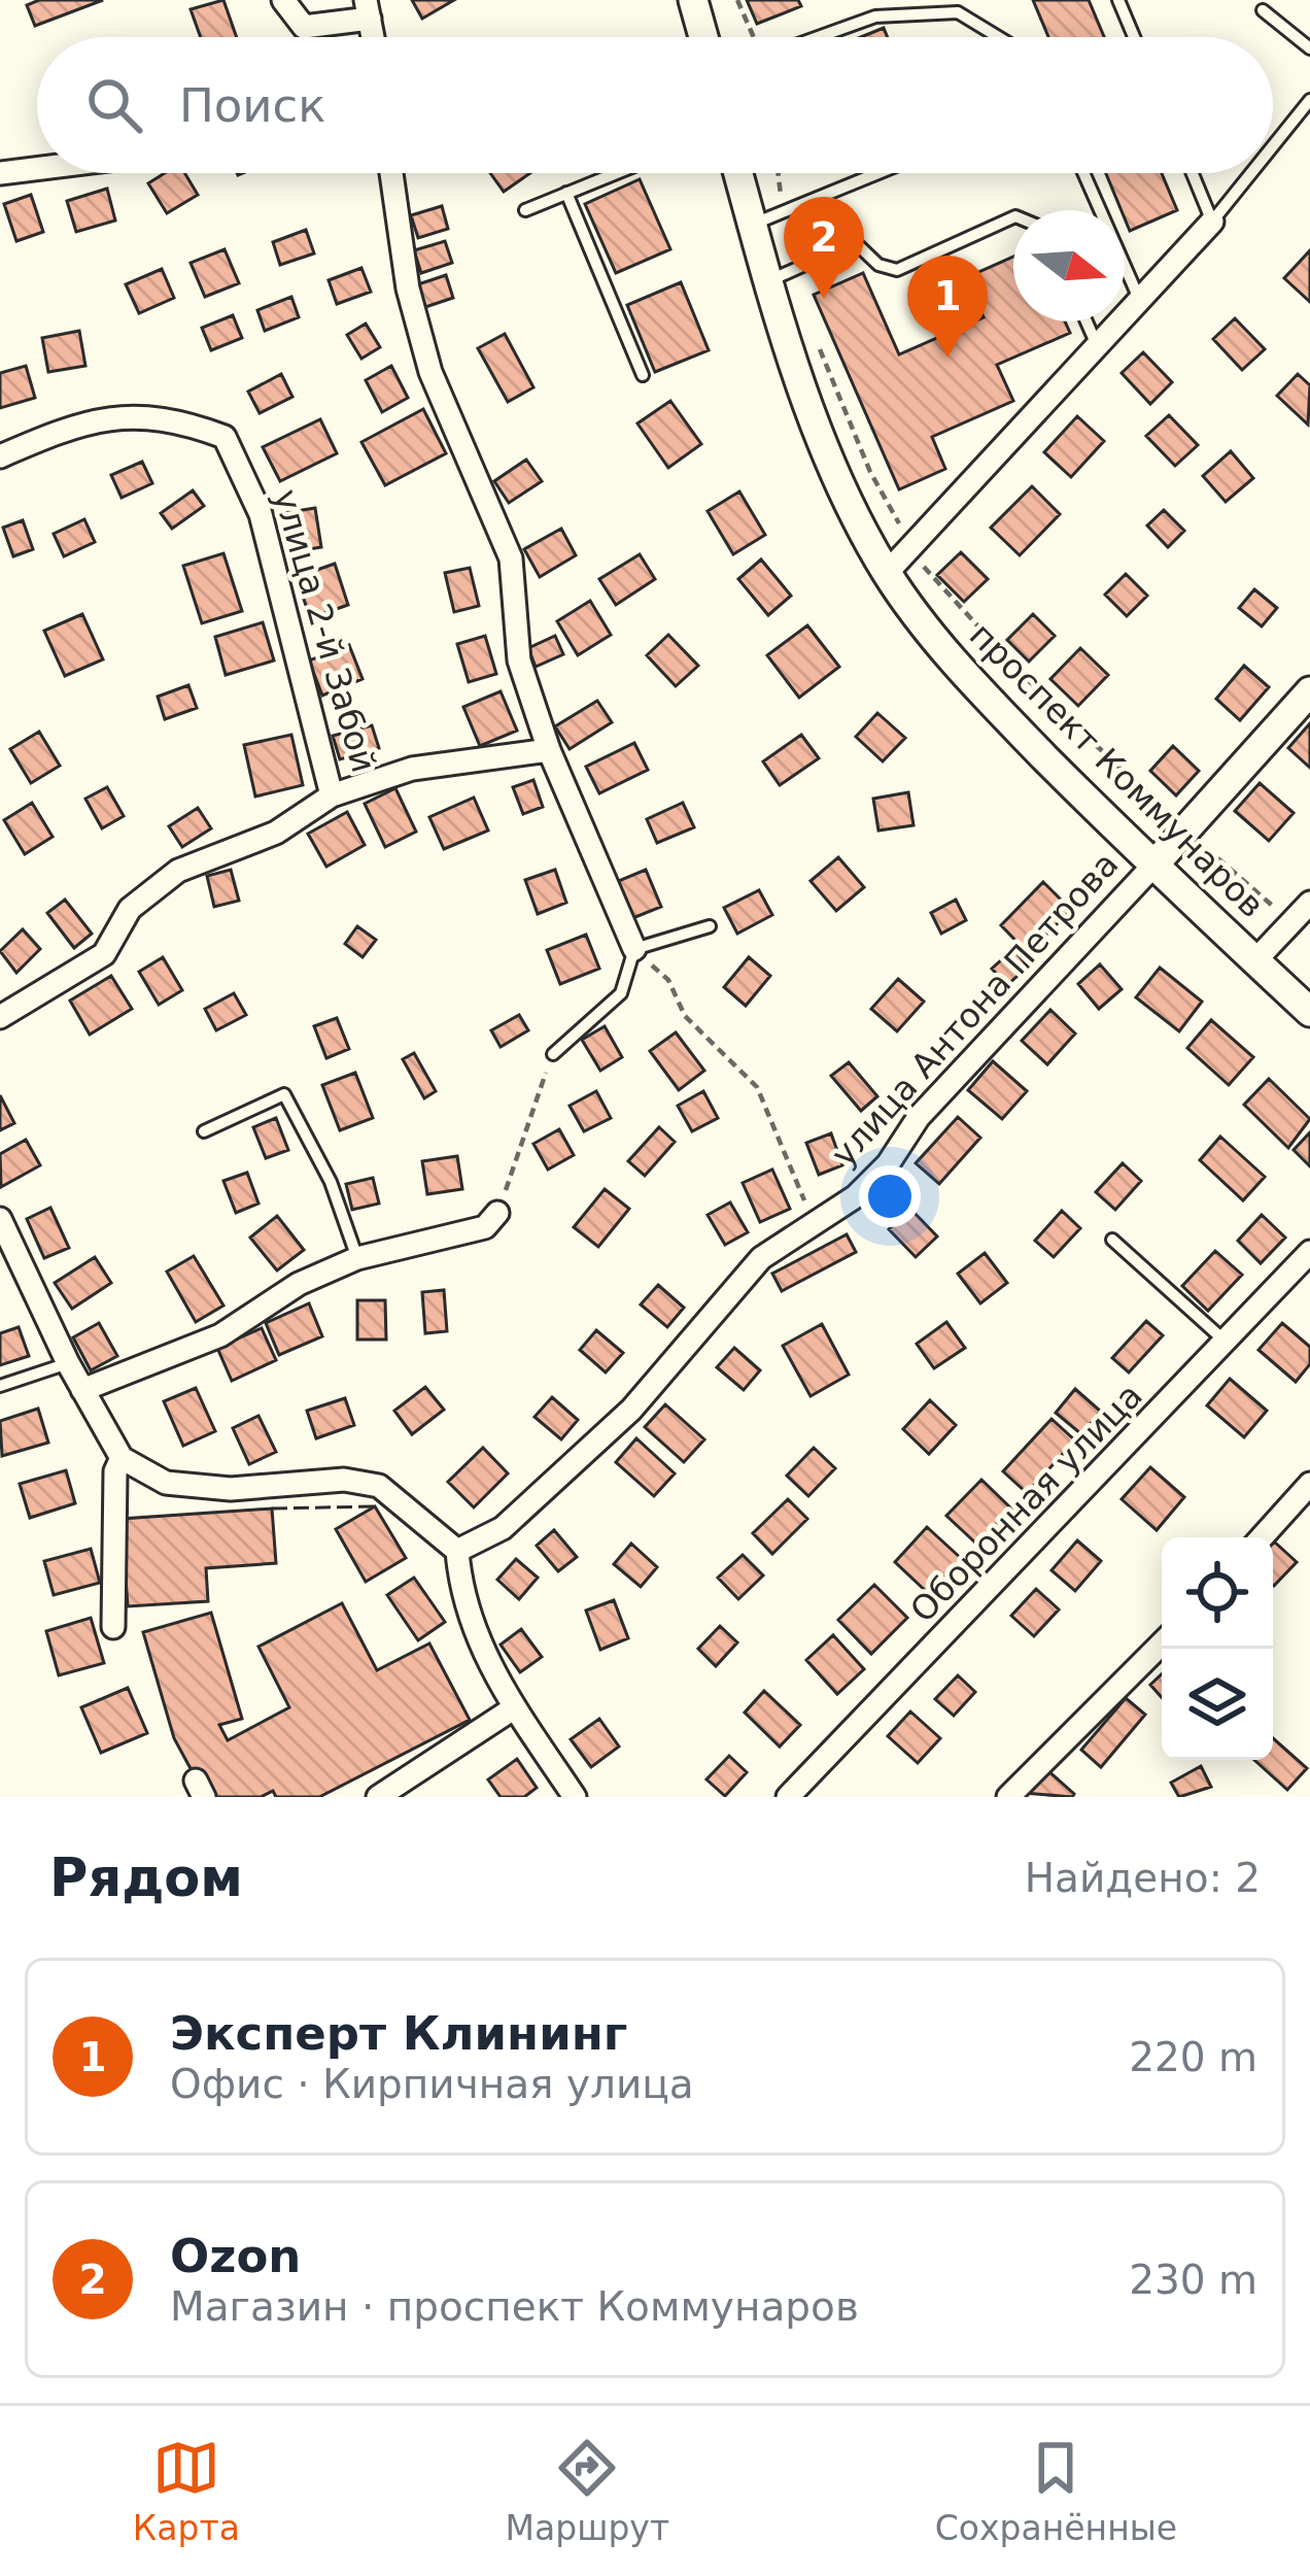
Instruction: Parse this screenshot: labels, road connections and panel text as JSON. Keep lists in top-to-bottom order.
{
  "streets": {
    "street": [
      "улица 2-й Забой",
      "проспект Коммунаров",
      "улица Антона Петрова",
      "Оборонная улица"
    ]
  },
  "crossings": [
    ["проспект Коммунаров", "улица Антона Петрова"]
  ],
  "north": "right",
  "page": {
    "search": "Поиск",
    "pins": ["2", "1"],
    "heading": ["Рядом", "Найдено: 2"],
    "list": [
      {
        "mark": "1",
        "name": "Эксперт Клининг",
        "note": "Офис · Кирпичная улица",
        "value": "220 m"
      },
      {
        "mark": "2",
        "name": "Ozon",
        "note": "Магазин · проспект Коммунаров",
        "value": "230 m"
      }
    ],
    "nav": ["Карта", "Маршрут", "Сохранённые"]
  }
}
